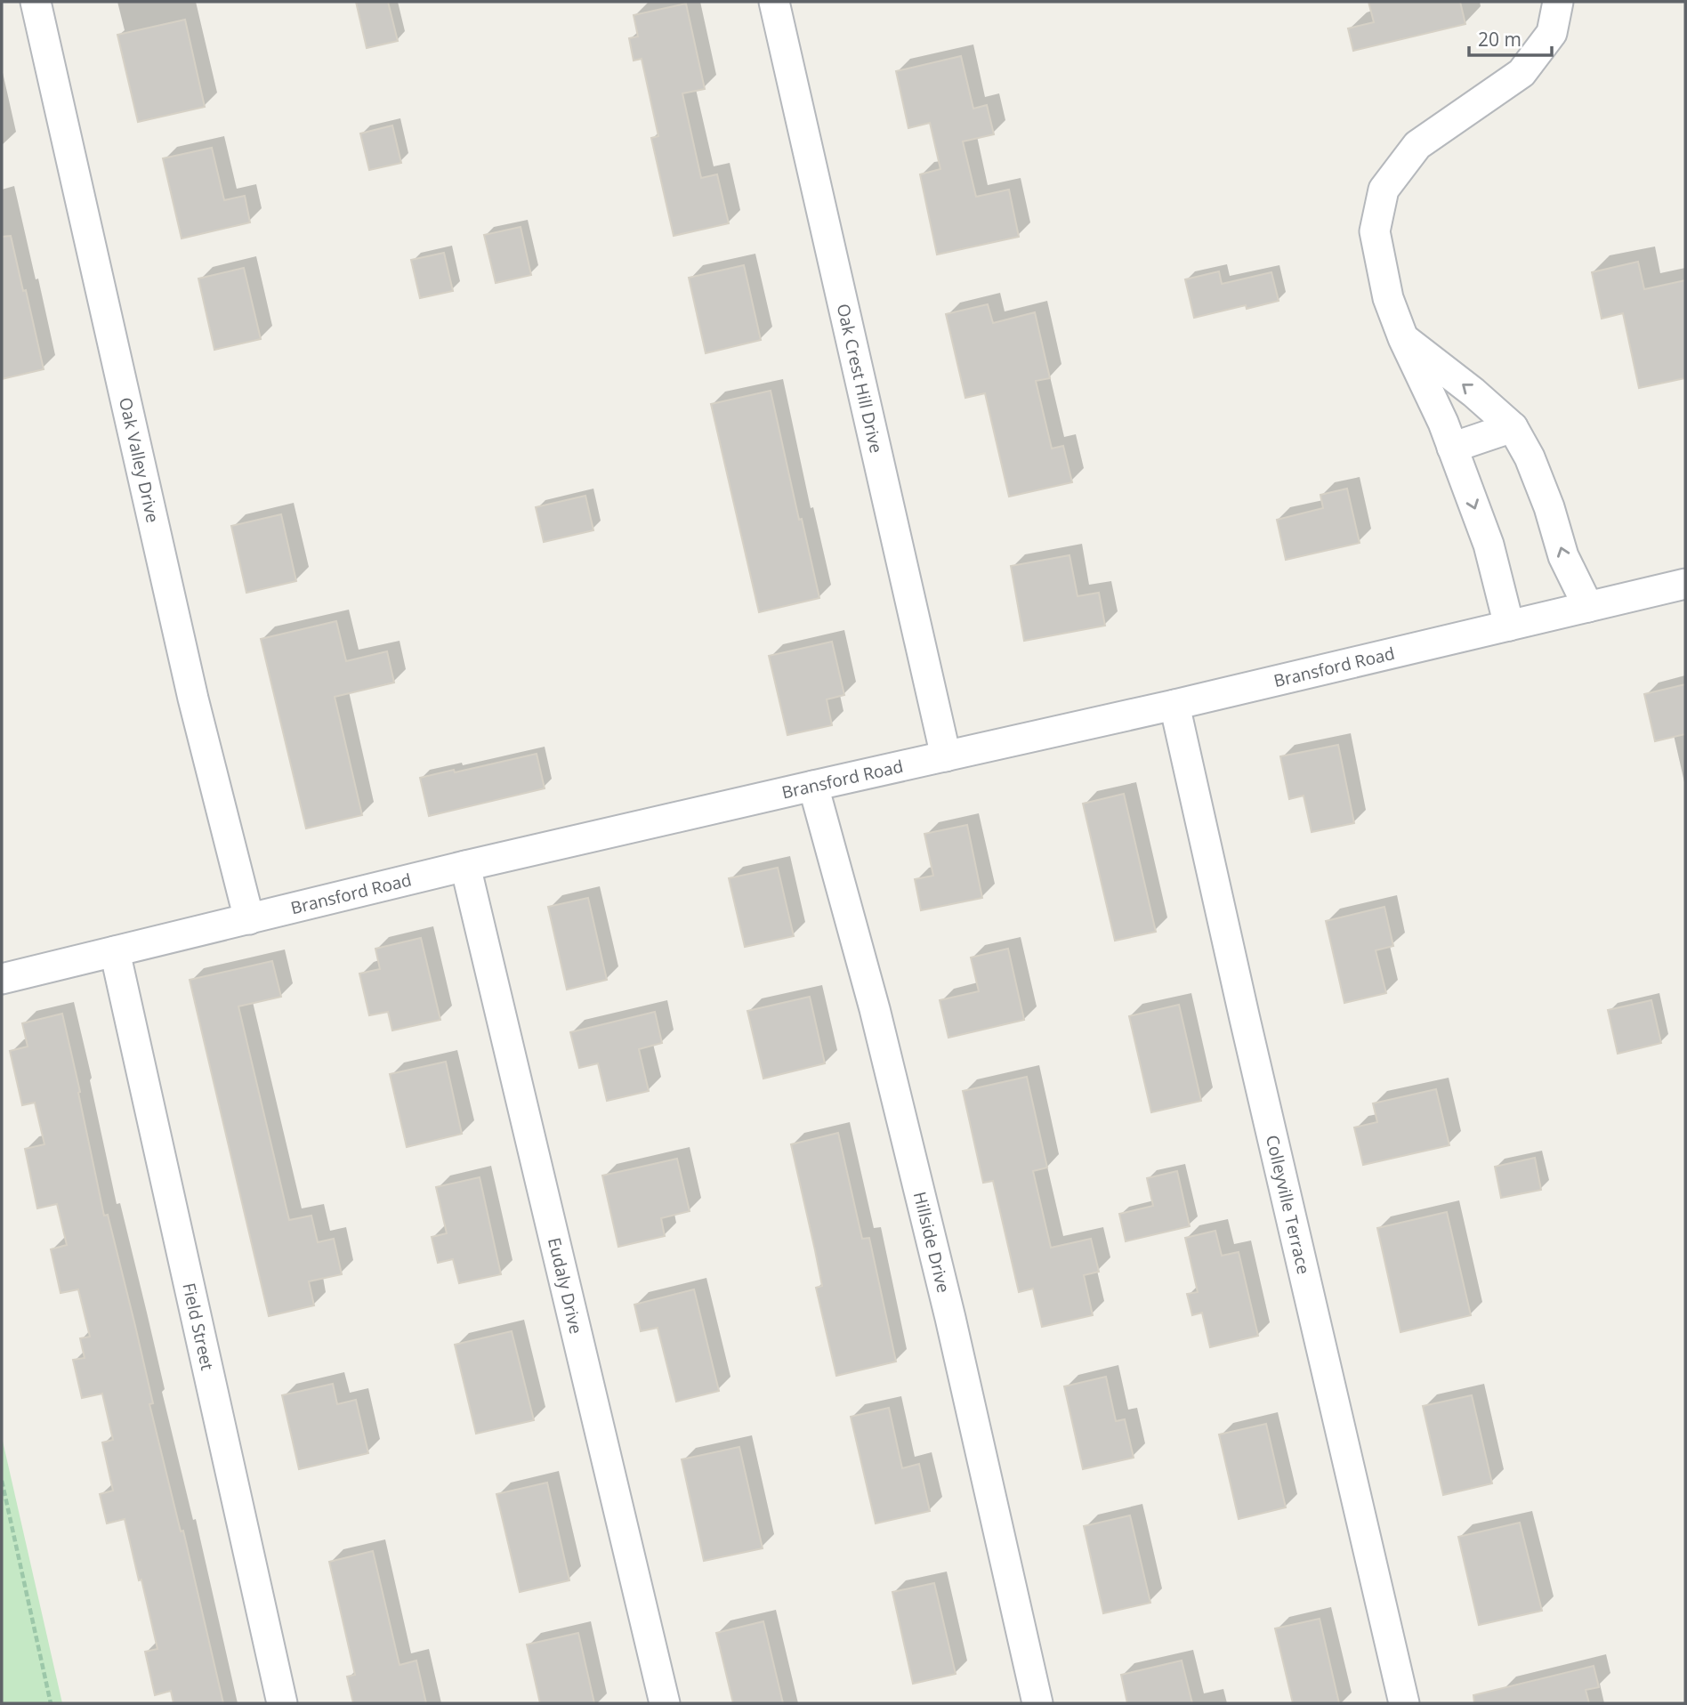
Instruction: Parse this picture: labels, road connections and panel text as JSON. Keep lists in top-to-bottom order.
{
  "streets": {
    "street": [
      "Oak Crest Hill Drive",
      "Oak Valley Drive",
      "Bransford Road",
      "Colleyville Terrace",
      "Hillside Drive",
      "Eudaly Drive",
      "Field Street"
    ]
  },
  "crossings": [
    ["Oak Crest Hill Drive", "Bransford Road"],
    ["Oak Valley Drive", "Bransford Road"],
    ["Bransford Road", "Colleyville Terrace"],
    ["Bransford Road", "Hillside Drive"],
    ["Bransford Road", "Eudaly Drive"],
    ["Bransford Road", "Field Street"]
  ],
  "scale_bar": "20 m"
}
